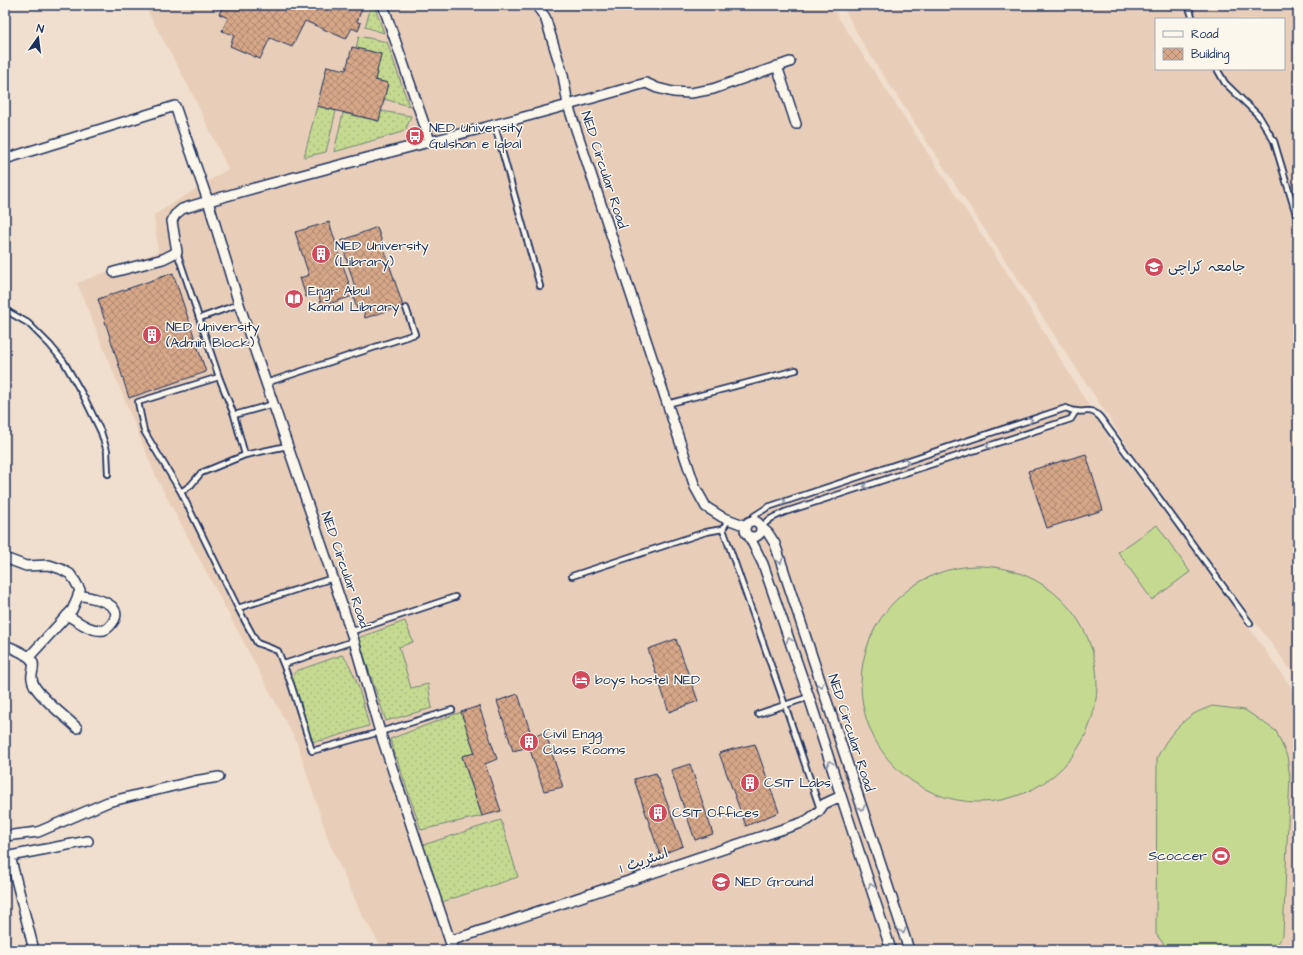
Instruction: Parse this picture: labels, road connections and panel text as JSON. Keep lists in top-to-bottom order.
{
  "streets": {
    "street": ["NED Circular Road", "اسٹریٹ 1"]
  },
  "crossings": [
    ["NED Circular Road", "اسٹریٹ 1"]
  ],
  "places": {
    "bus stop": ["NED University Gulshan e Iqbal"],
    "building": [
      "NED University (Library)",
      "NED University (Admin Block)",
      "Civil Engg. Class Rooms",
      "CSIT Labs",
      "CSIT Offices"
    ],
    "school or university": ["جامعہ کراچی", "NED Ground"],
    "library": ["Engr Abul Kamal Library"],
    "hotel": ["boys hostel NED"],
    "sports": ["Scoccer"]
  },
  "legend": ["Road", "Building"],
  "north": "top"
}
